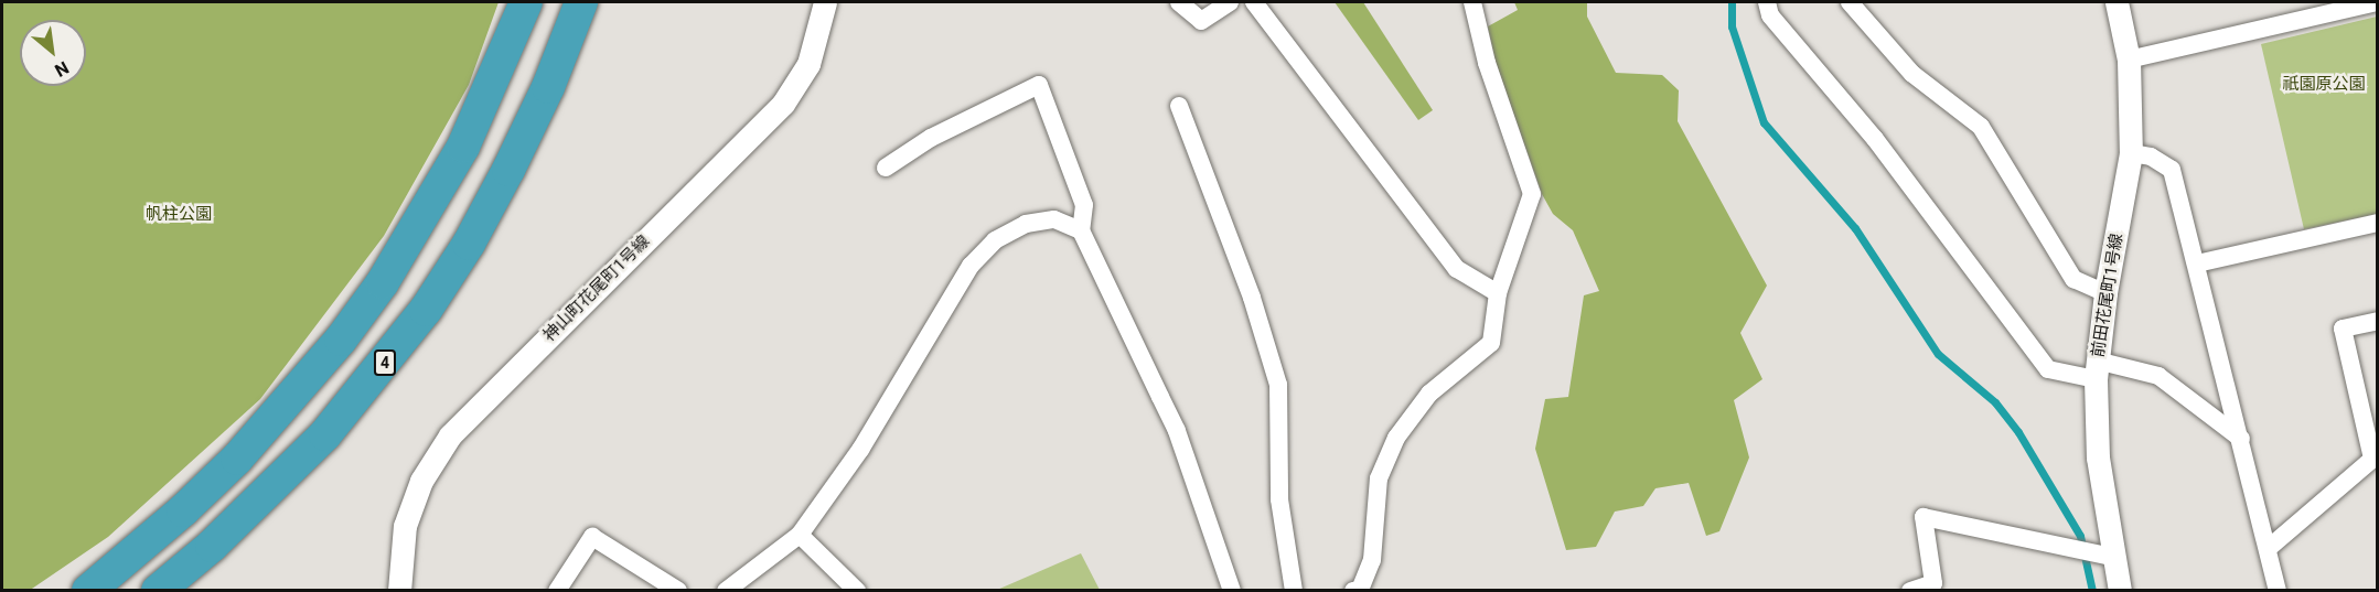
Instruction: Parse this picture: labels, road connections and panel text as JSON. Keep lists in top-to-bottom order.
{
  "streets": {
    "highway": ["4"],
    "street": ["神山町花尾町1号線", "前田花尾町1号線"]
  },
  "parks": ["祇園原公園", "帆柱公園"],
  "north": "bottom right"
}
